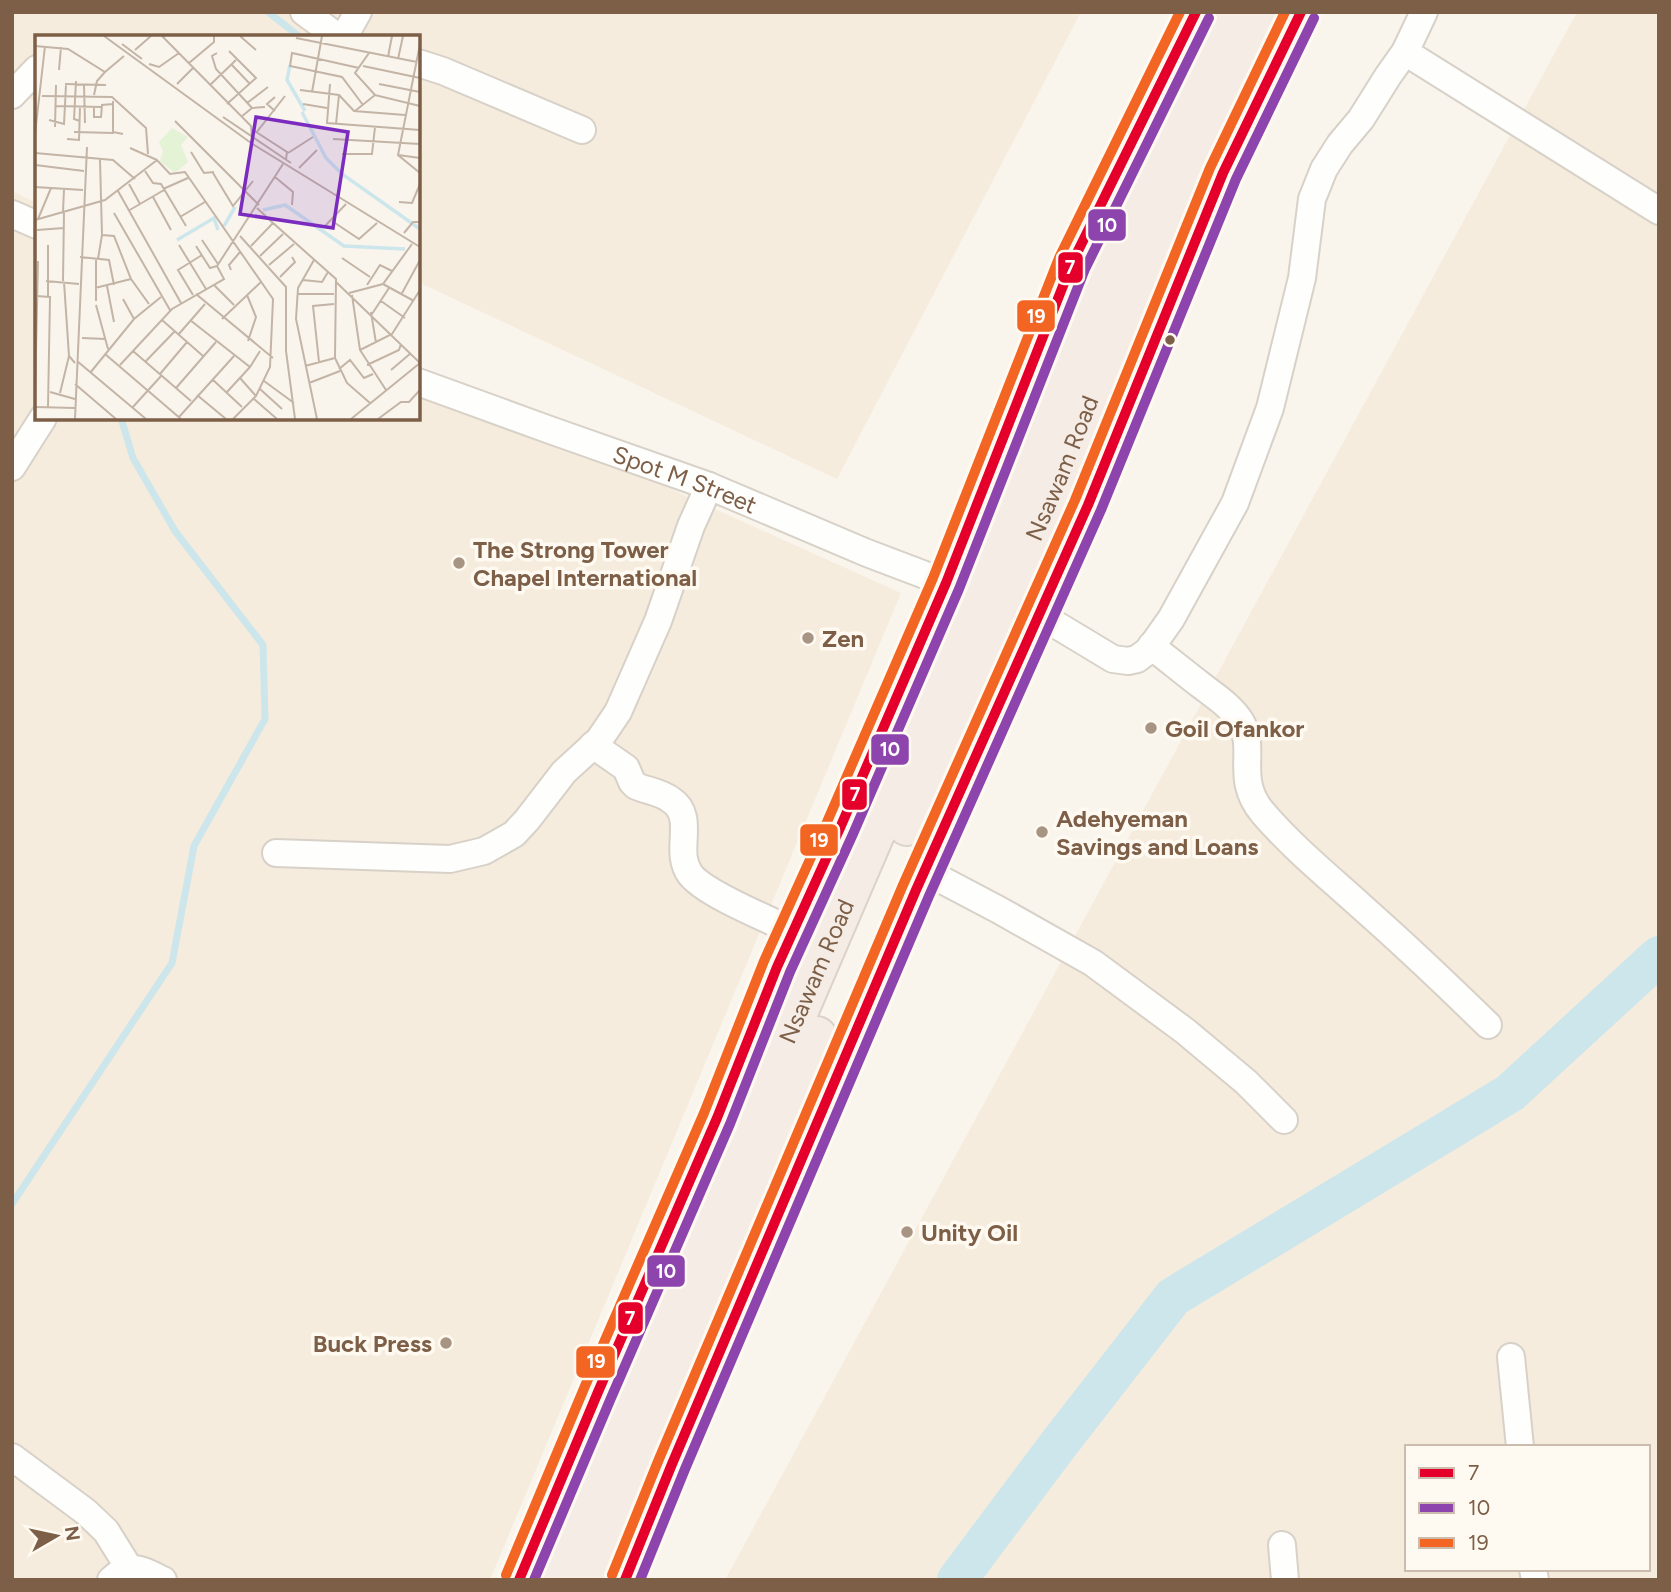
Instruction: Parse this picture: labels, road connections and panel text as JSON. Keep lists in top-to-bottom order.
{
  "streets": {
    "highway": ["Nsawam Road"],
    "street": ["Spot M Street"]
  },
  "places": [
    "The Strong Tower Chapel International",
    "Zen",
    "Goil Ofankor",
    "Adehyeman Savings and Loans",
    "Unity Oil",
    "Buck Press"
  ],
  "lines": ["transit line 7", "transit line 19", "transit line 10"],
  "legend": ["7", "10", "19"],
  "north": "right"
}
